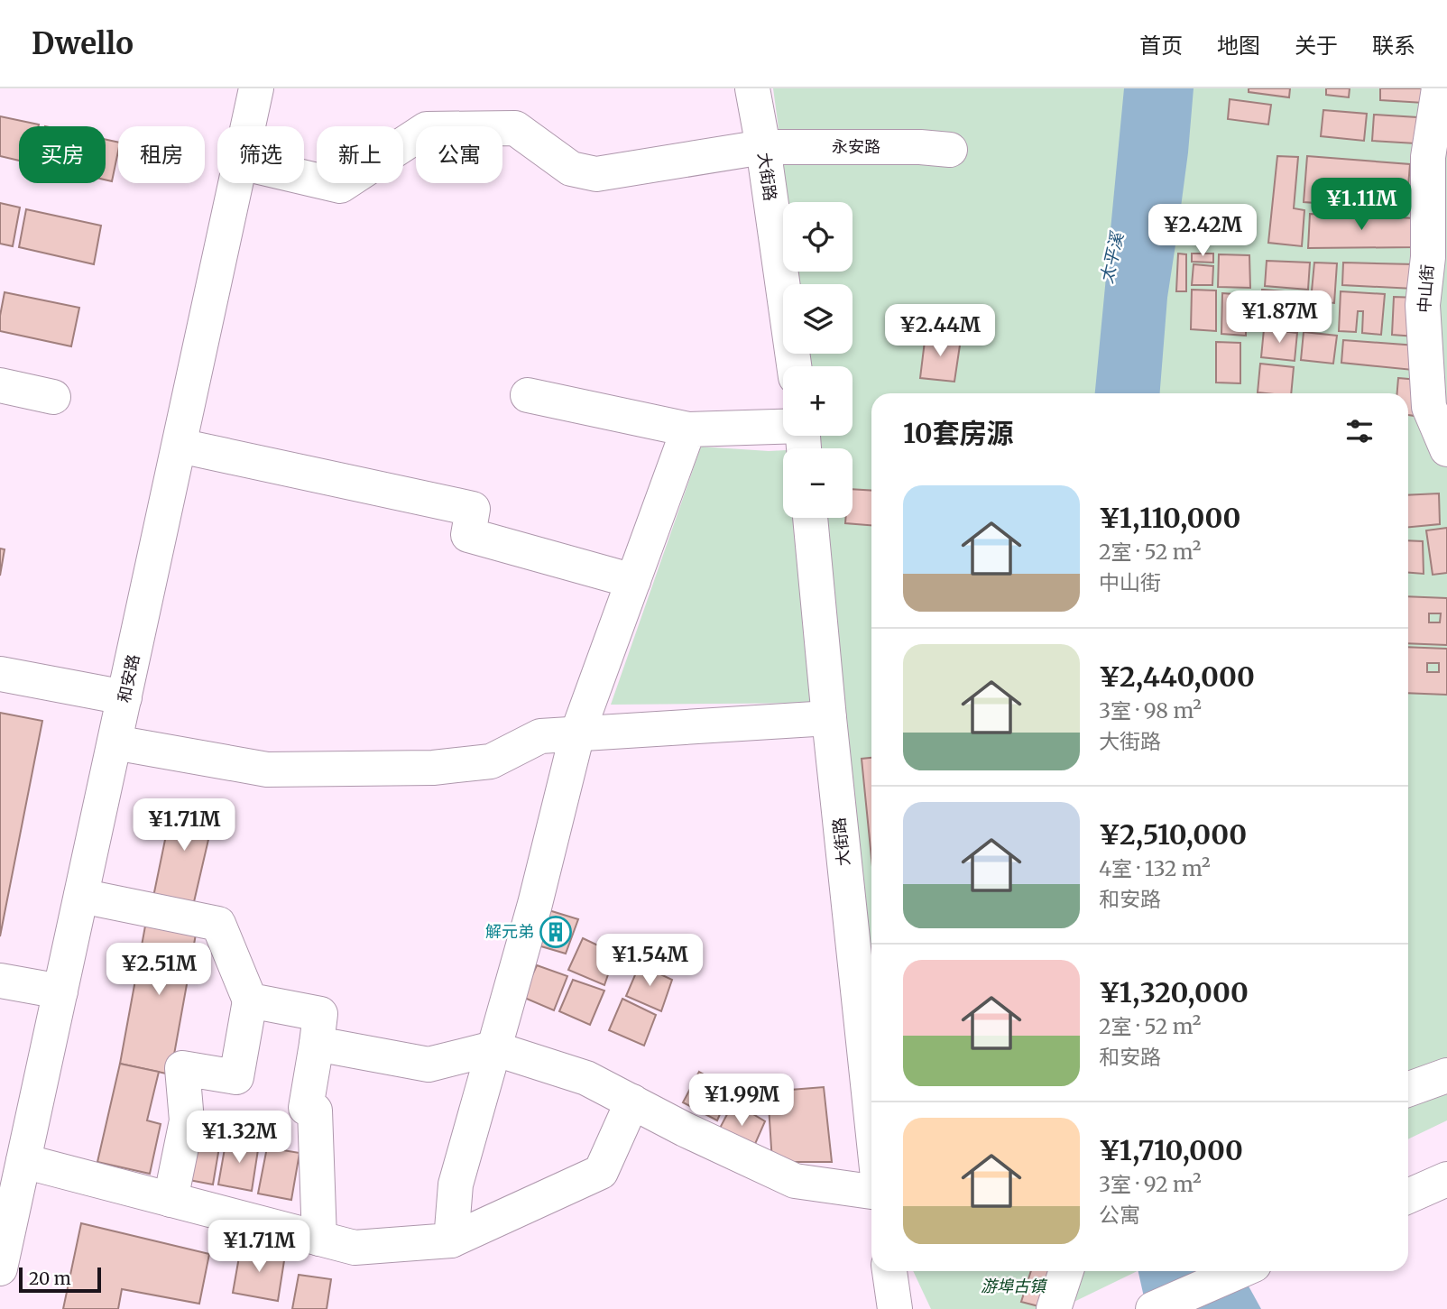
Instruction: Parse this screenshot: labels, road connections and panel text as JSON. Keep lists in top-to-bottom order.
{
  "streets": {
    "street": [
      "永安路",
      "大街路",
      "中山街",
      "和安路"
    ]
  },
  "crossings": [
    ["永安路", "大街路"]
  ],
  "water": ["太平溪"],
  "parks": ["游埠古镇"],
  "places": {
    "building": ["解元弟"]
  },
  "scale_bar": "20 m",
  "page": {
    "header": "Dwello",
    "nav": [
      "首页",
      "地图",
      "关于",
      "联系"
    ],
    "chip": [
      "买房",
      "租房",
      "筛选",
      "新上",
      "公寓"
    ],
    "price": [
      "¥1.11M",
      "¥2.42M",
      "¥1.87M",
      "¥2.44M",
      "¥1.71M",
      "¥1.54M",
      "¥2.51M",
      "¥1.99M",
      "¥1.32M",
      "¥1.71M"
    ],
    "map_buttons": ["+", "−"],
    "heading": "10套房源",
    "list": [
      {
        "name": "¥1,110,000",
        "note": "2室 · 52 m² · 中山街"
      },
      {
        "name": "¥2,440,000",
        "note": "3室 · 98 m² · 大街路"
      },
      {
        "name": "¥2,510,000",
        "note": "4室 · 132 m² · 和安路"
      },
      {
        "name": "¥1,320,000",
        "note": "2室 · 52 m² · 和安路"
      },
      {
        "name": "¥1,710,000",
        "note": "3室 · 92 m² · 公寓"
      }
    ],
    "scale": "20 m"
  }
}
